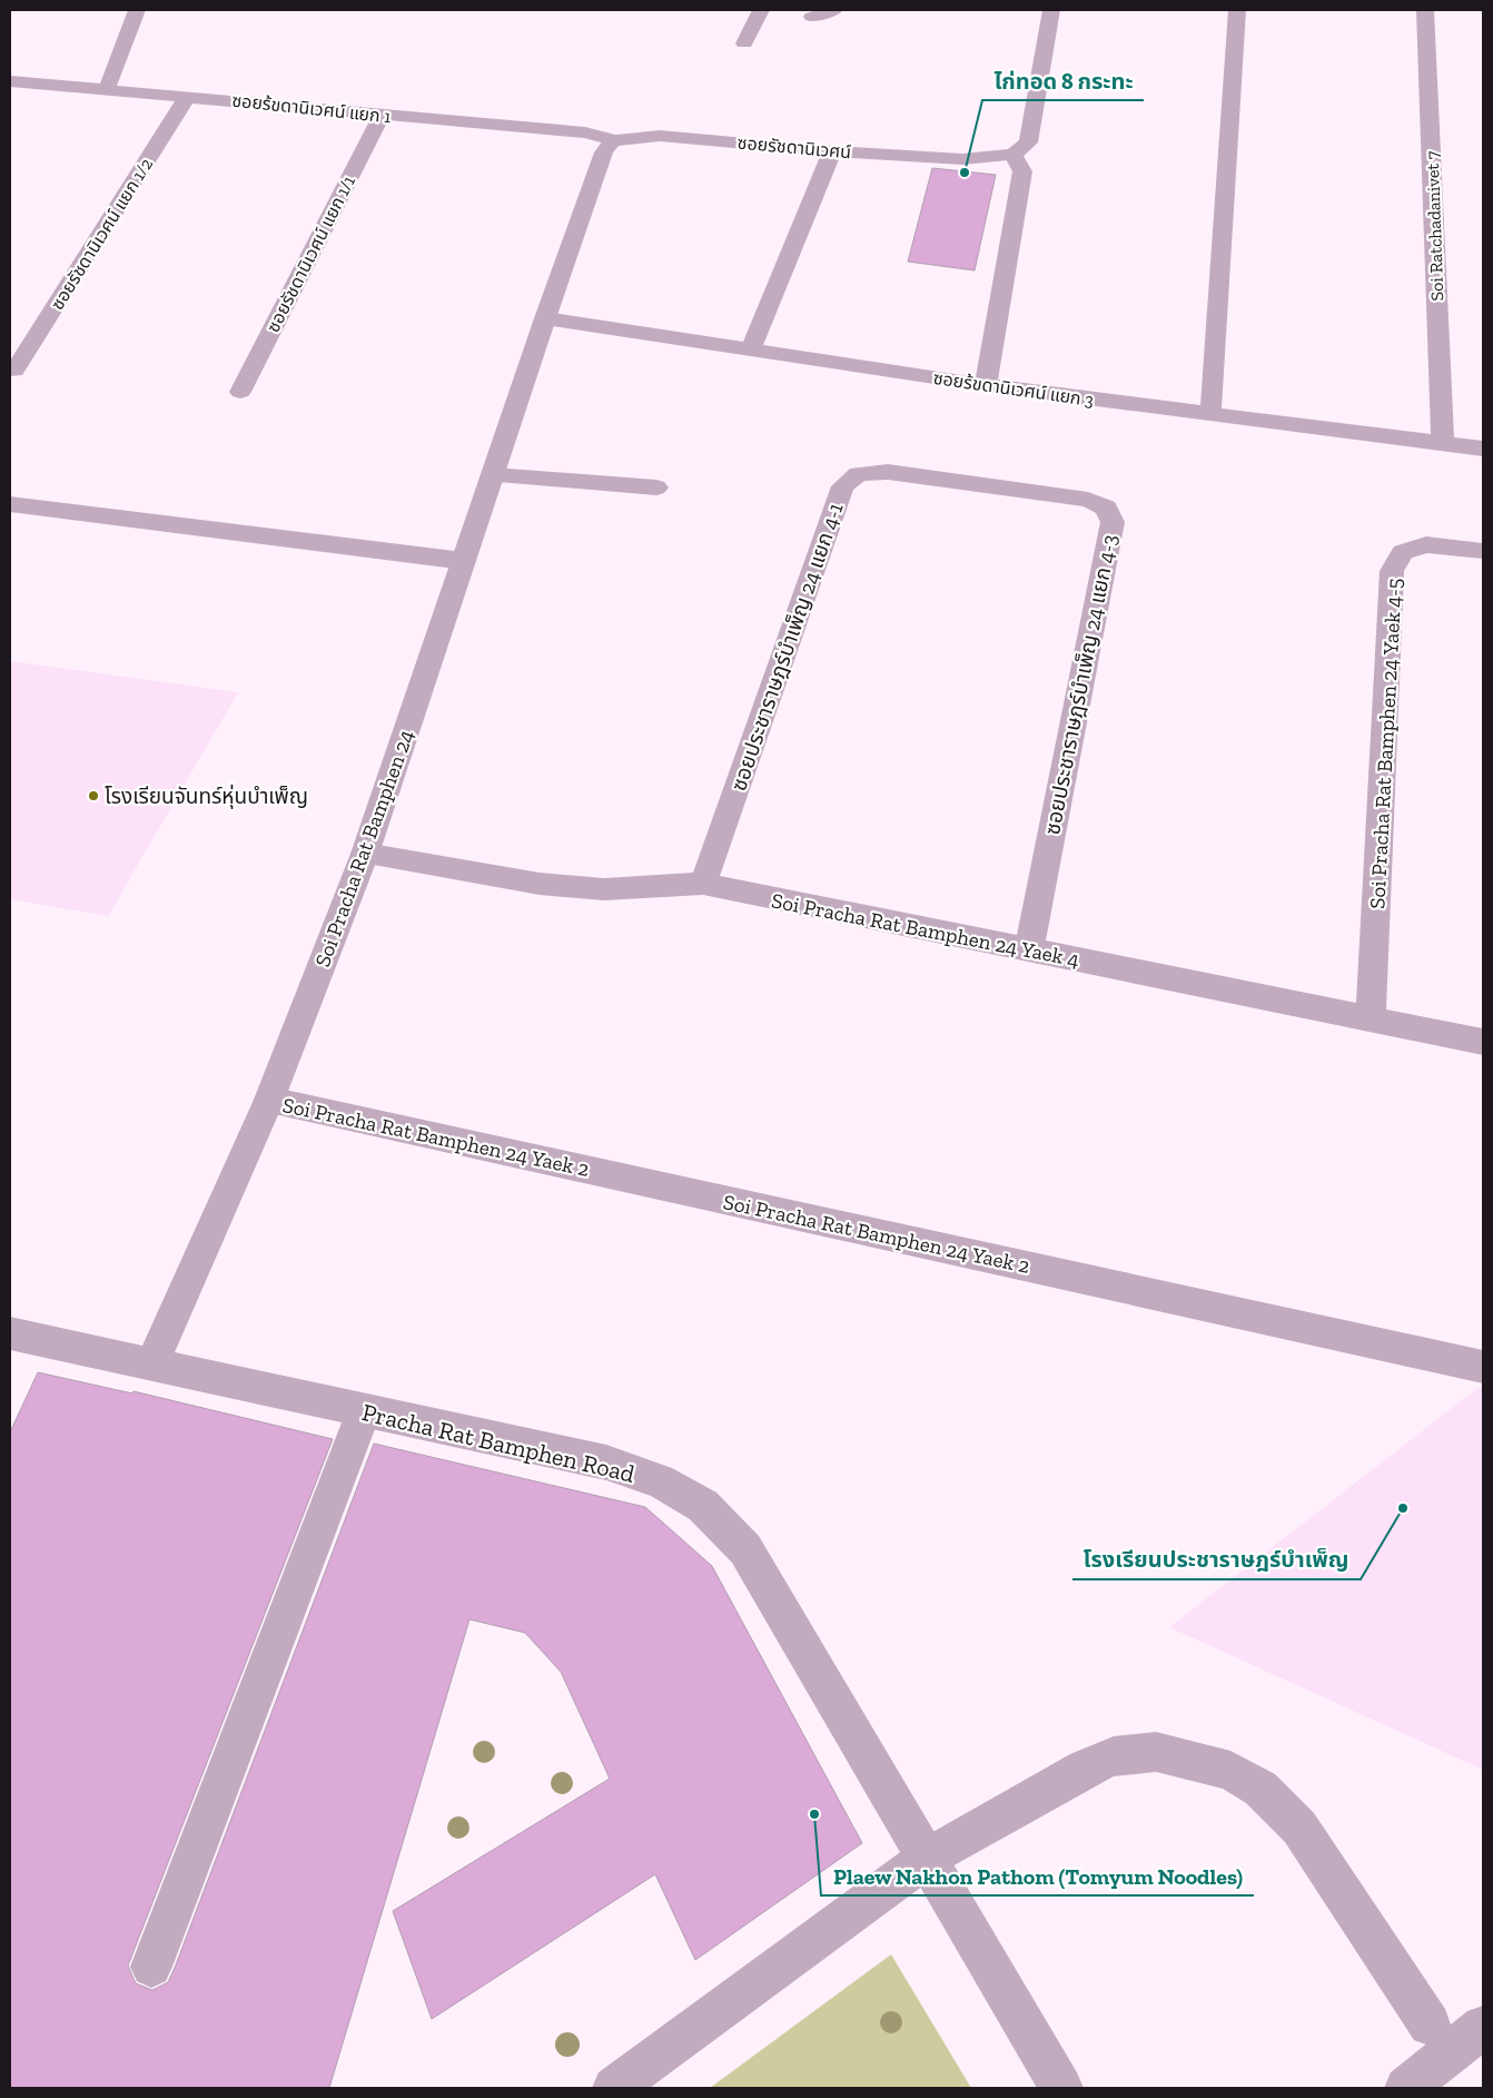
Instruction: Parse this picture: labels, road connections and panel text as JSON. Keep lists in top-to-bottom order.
{
  "streets": {
    "street": [
      "ซอยร้ขดานิเวศน์ แยก 1",
      "ซอยรัชดานิเวศน์",
      "Soi Ratchadanivet 7",
      "ซอยรัชดานิเวศน์ แยก 1/2",
      "ซอยรัชดานิเวศน์ แยก 1/1",
      "ซอยร้ขดานิเวศน์ แยก 3",
      "ซอยประชาราษฎร์บำเพ็ญ 24 แยก 4-1",
      "ซอยประชาราษฎร์บำเพ็ญ 24 แยก 4-3",
      "Soi Pracha Rat Bamphen 24 Yaek 4-5",
      "Soi Pracha Rat Bamphen 24",
      "Soi Pracha Rat Bamphen 24 Yaek 4",
      "Soi Pracha Rat Bamphen 24 Yaek 2",
      "Pracha Rat Bamphen Road"
    ]
  },
  "crossings": [
    ["ซอยร้ขดานิเวศน์ แยก 1", "ซอยรัชดานิเวศน์"],
    ["ซอยร้ขดานิเวศน์ แยก 1", "ซอยรัชดานิเวศน์ แยก 1/2"],
    ["ซอยร้ขดานิเวศน์ แยก 1", "ซอยรัชดานิเวศน์ แยก 1/1"],
    ["Soi Ratchadanivet 7", "ซอยร้ขดานิเวศน์ แยก 3"],
    ["ซอยร้ขดานิเวศน์ แยก 3", "Soi Pracha Rat Bamphen 24"],
    ["ซอยประชาราษฎร์บำเพ็ญ 24 แยก 4-1", "ซอยประชาราษฎร์บำเพ็ญ 24 แยก 4-3"],
    ["ซอยประชาราษฎร์บำเพ็ญ 24 แยก 4-1", "Soi Pracha Rat Bamphen 24 Yaek 4"],
    ["ซอยประชาราษฎร์บำเพ็ญ 24 แยก 4-3", "Soi Pracha Rat Bamphen 24 Yaek 4"],
    ["Soi Pracha Rat Bamphen 24 Yaek 4-5", "Soi Pracha Rat Bamphen 24 Yaek 4"],
    ["Soi Pracha Rat Bamphen 24", "Soi Pracha Rat Bamphen 24 Yaek 4"],
    ["Soi Pracha Rat Bamphen 24", "Soi Pracha Rat Bamphen 24 Yaek 2"],
    ["Soi Pracha Rat Bamphen 24", "Pracha Rat Bamphen Road"]
  ],
  "places": [
    "ไก่ทอด 8 กระทะ",
    "โรงเรียนจันทร์หุ่นบำเพ็ญ",
    "โรงเรียนประชาราษฎร์บำเพ็ญ",
    "Plaew Nakhon Pathom (Tomyum Noodles)"
  ]
}
